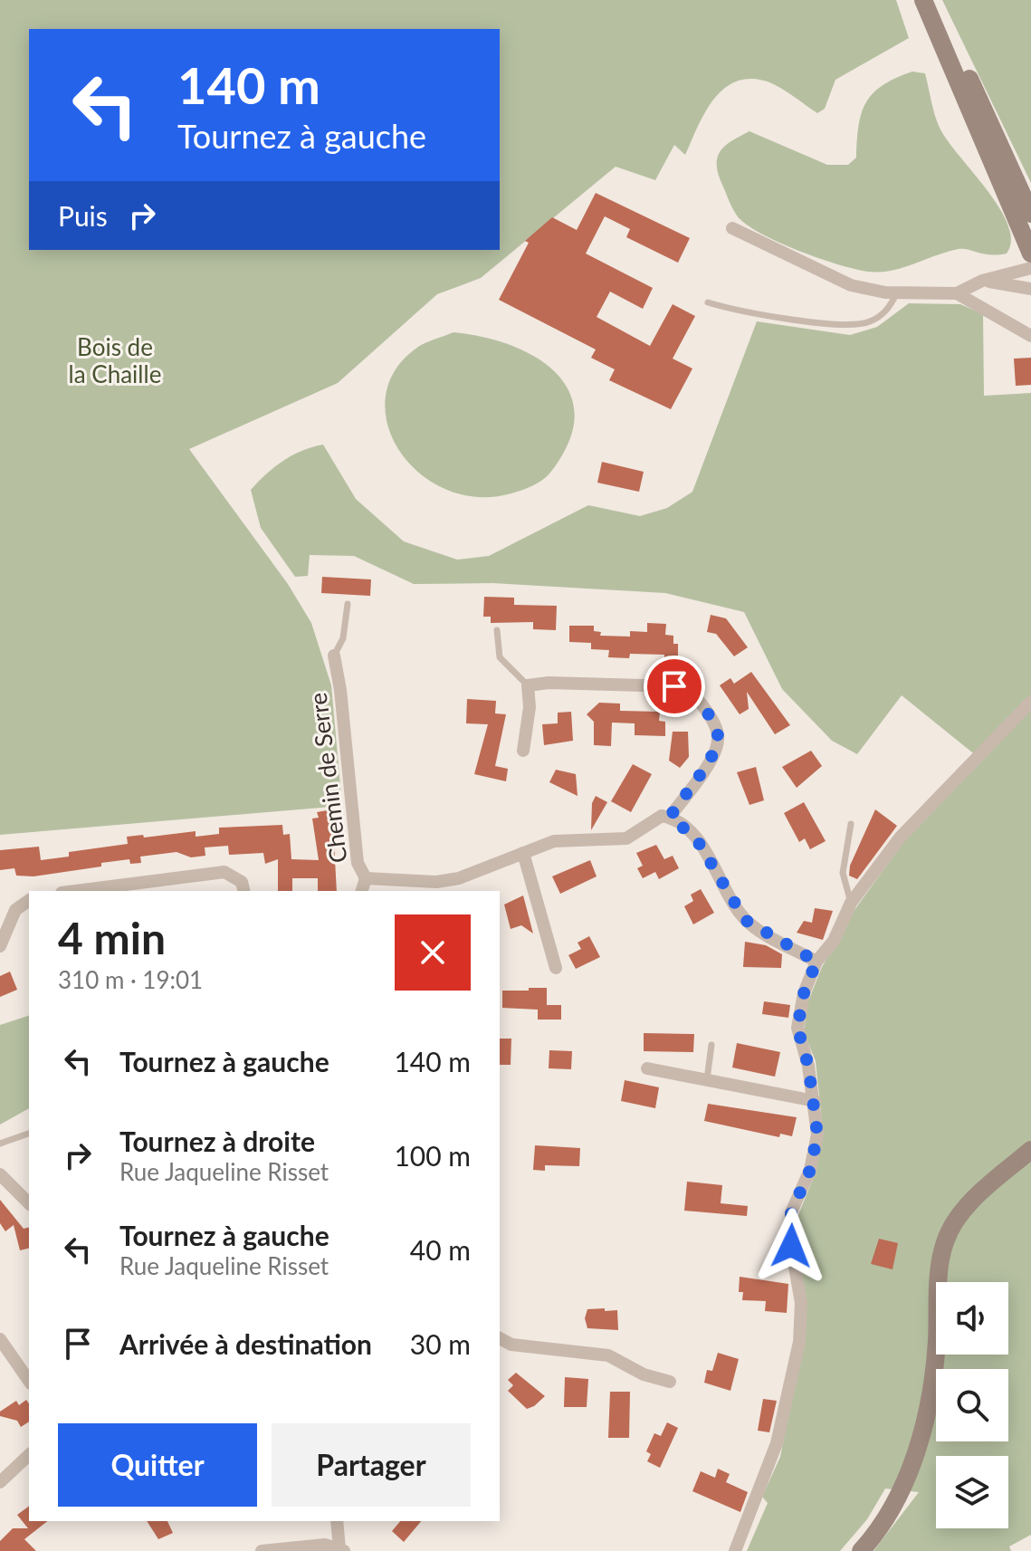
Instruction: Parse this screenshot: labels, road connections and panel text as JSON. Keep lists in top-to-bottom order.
{
  "streets": {
    "street": ["Chemin de Serre"]
  },
  "parks": ["Bois de la Chaille"],
  "page": {
    "turn": ["140 m", "Tournez à gauche"],
    "then": "Puis",
    "heading": ["4 min", "310 m · 19:01"],
    "list": [
      {
        "name": "Tournez à gauche",
        "value": "140 m"
      },
      {
        "name": "Tournez à droite",
        "note": "Rue Jaqueline Risset",
        "value": "100 m"
      },
      {
        "name": "Tournez à gauche",
        "note": "Rue Jaqueline Risset",
        "value": "40 m"
      },
      {
        "name": "Arrivée à destination",
        "value": "30 m"
      }
    ],
    "buttons": ["Quitter", "Partager"]
  }
}
